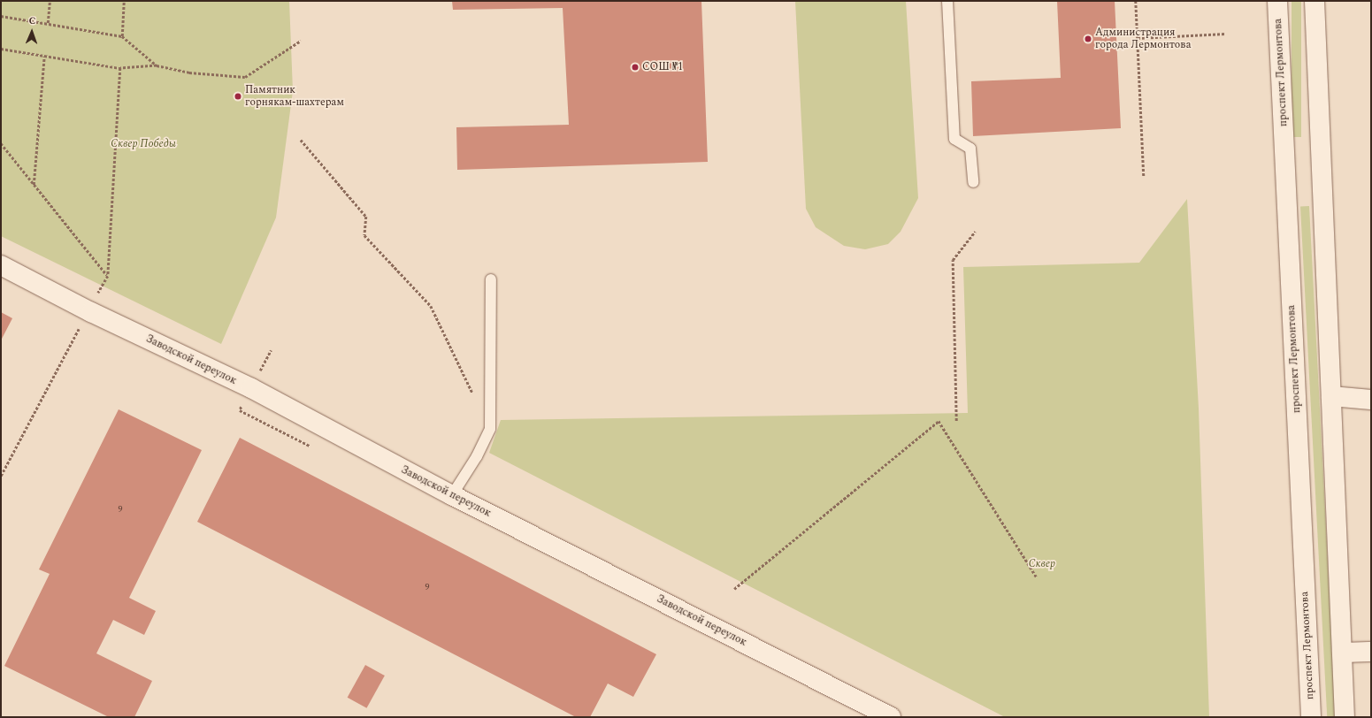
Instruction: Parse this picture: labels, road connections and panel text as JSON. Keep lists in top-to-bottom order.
{
  "streets": {
    "street": ["проспект Лермонтова", "Заводской переулок"]
  },
  "parks": ["Сквер Победы", "Сквер"],
  "places": ["Администрация города Лермонтова", "СОШ №1", "Памятник горнякам-шахтерам"],
  "house_numbers": ["9", "9"],
  "north": "top"
}
